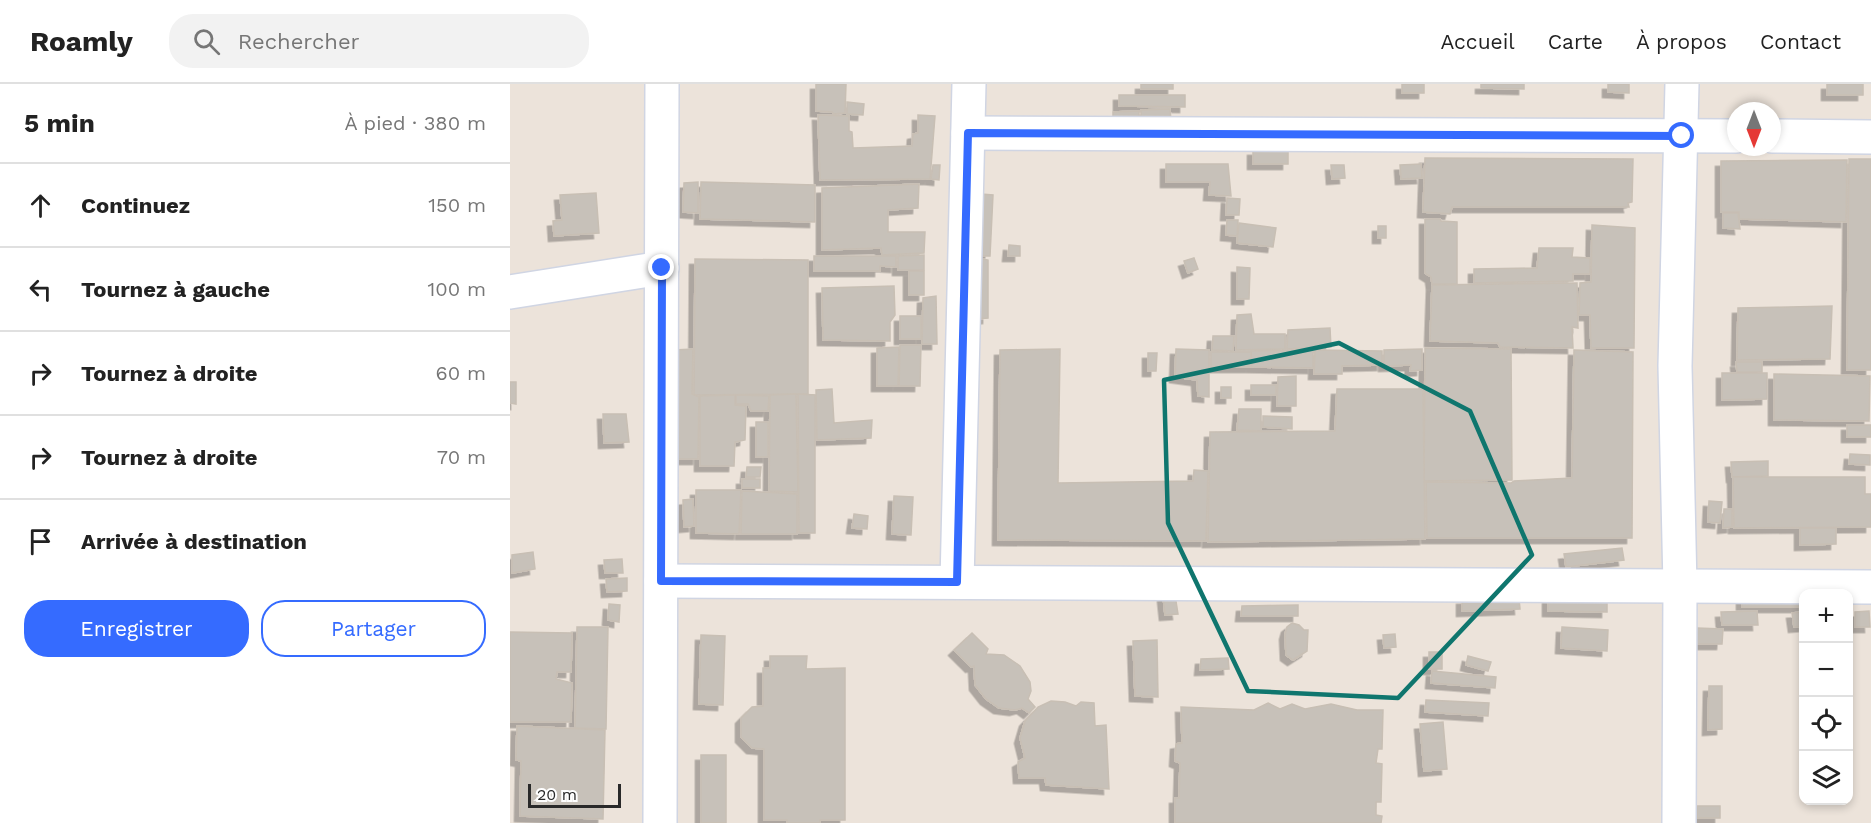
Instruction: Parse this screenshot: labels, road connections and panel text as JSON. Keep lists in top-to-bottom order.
{
  "scale_bar": "20 m",
  "north": "bottom",
  "page": {
    "header": "Roamly",
    "search": "Rechercher",
    "nav": [
      "Accueil",
      "Carte",
      "À propos",
      "Contact"
    ],
    "heading": ["5 min", "À pied · 380 m"],
    "list": [
      ["Continuez", "150 m"],
      ["Tournez à gauche", "100 m"],
      ["Tournez à droite", "60 m"],
      ["Tournez à droite", "70 m"],
      "Arrivée à destination"
    ],
    "buttons": ["Enregistrer", "Partager"],
    "map_buttons": ["+", "−"],
    "scale": "20 m"
  }
}
